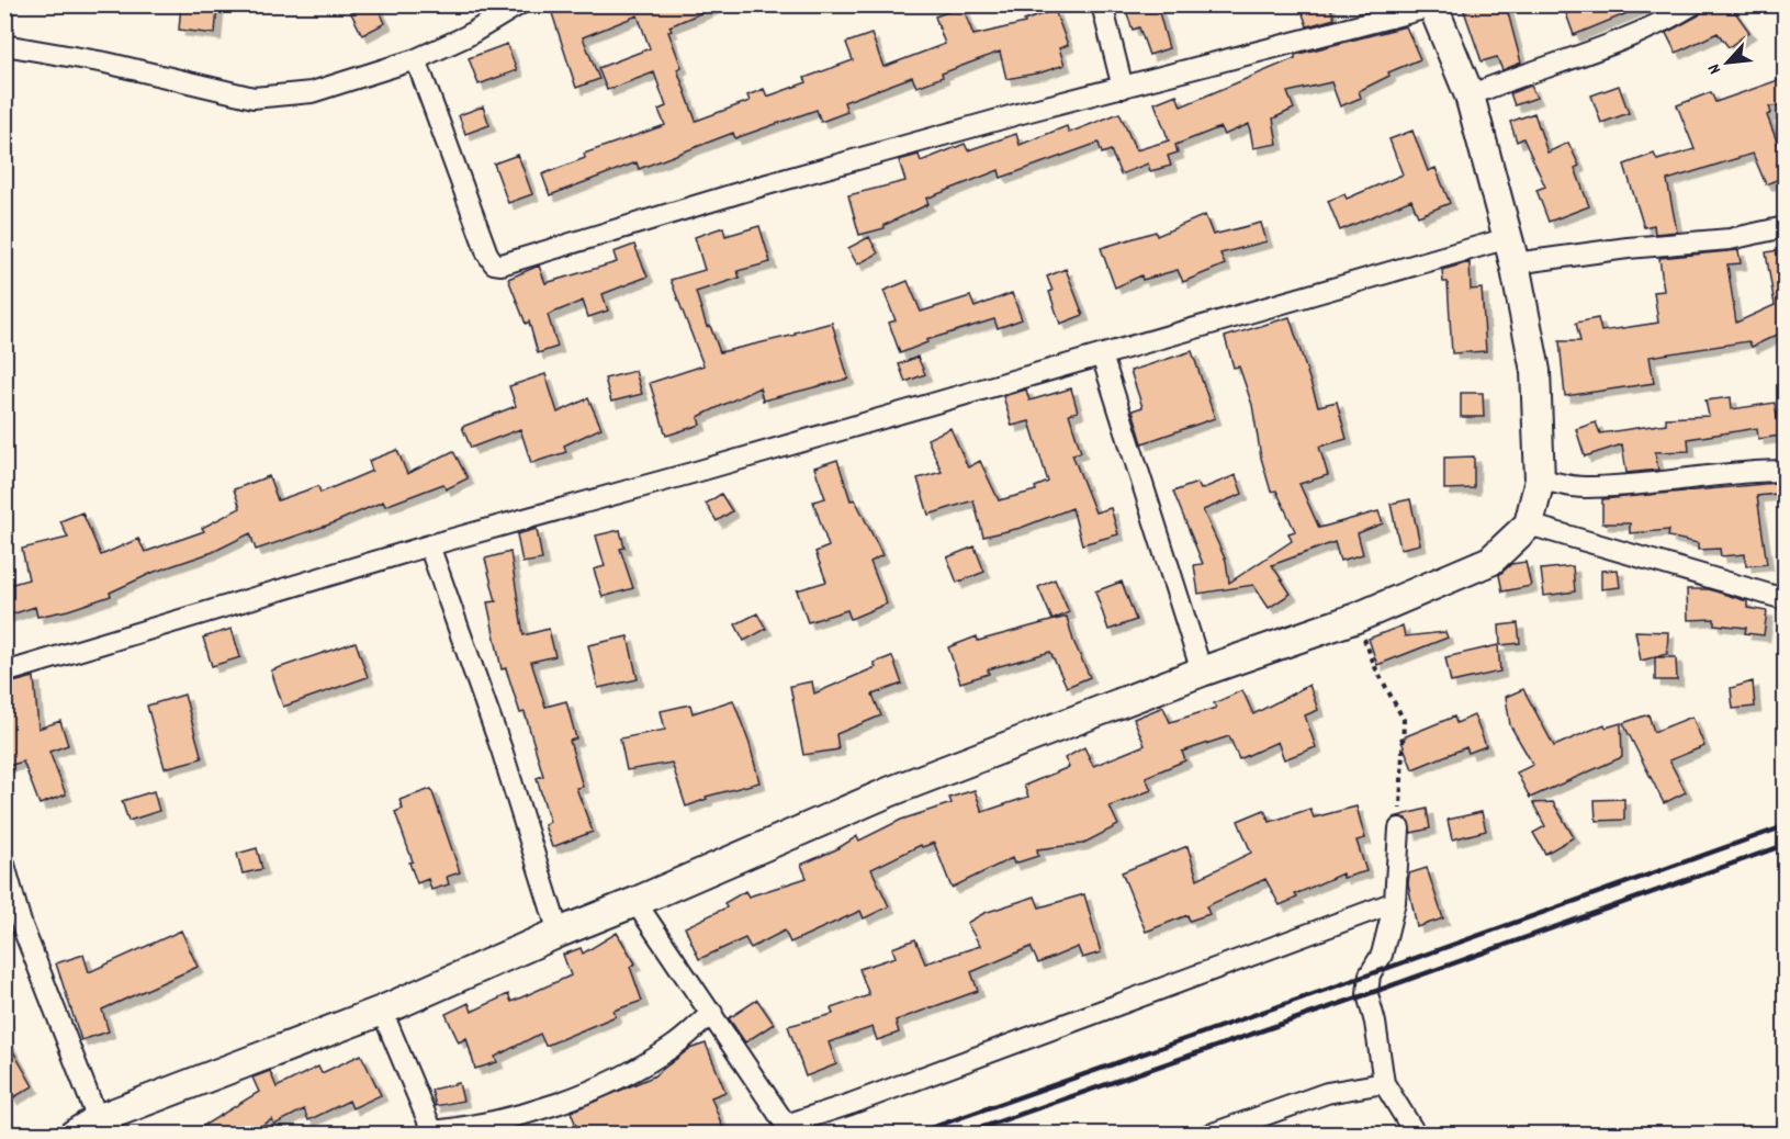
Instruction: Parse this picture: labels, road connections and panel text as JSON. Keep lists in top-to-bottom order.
{
  "north": "bottom left"
}
